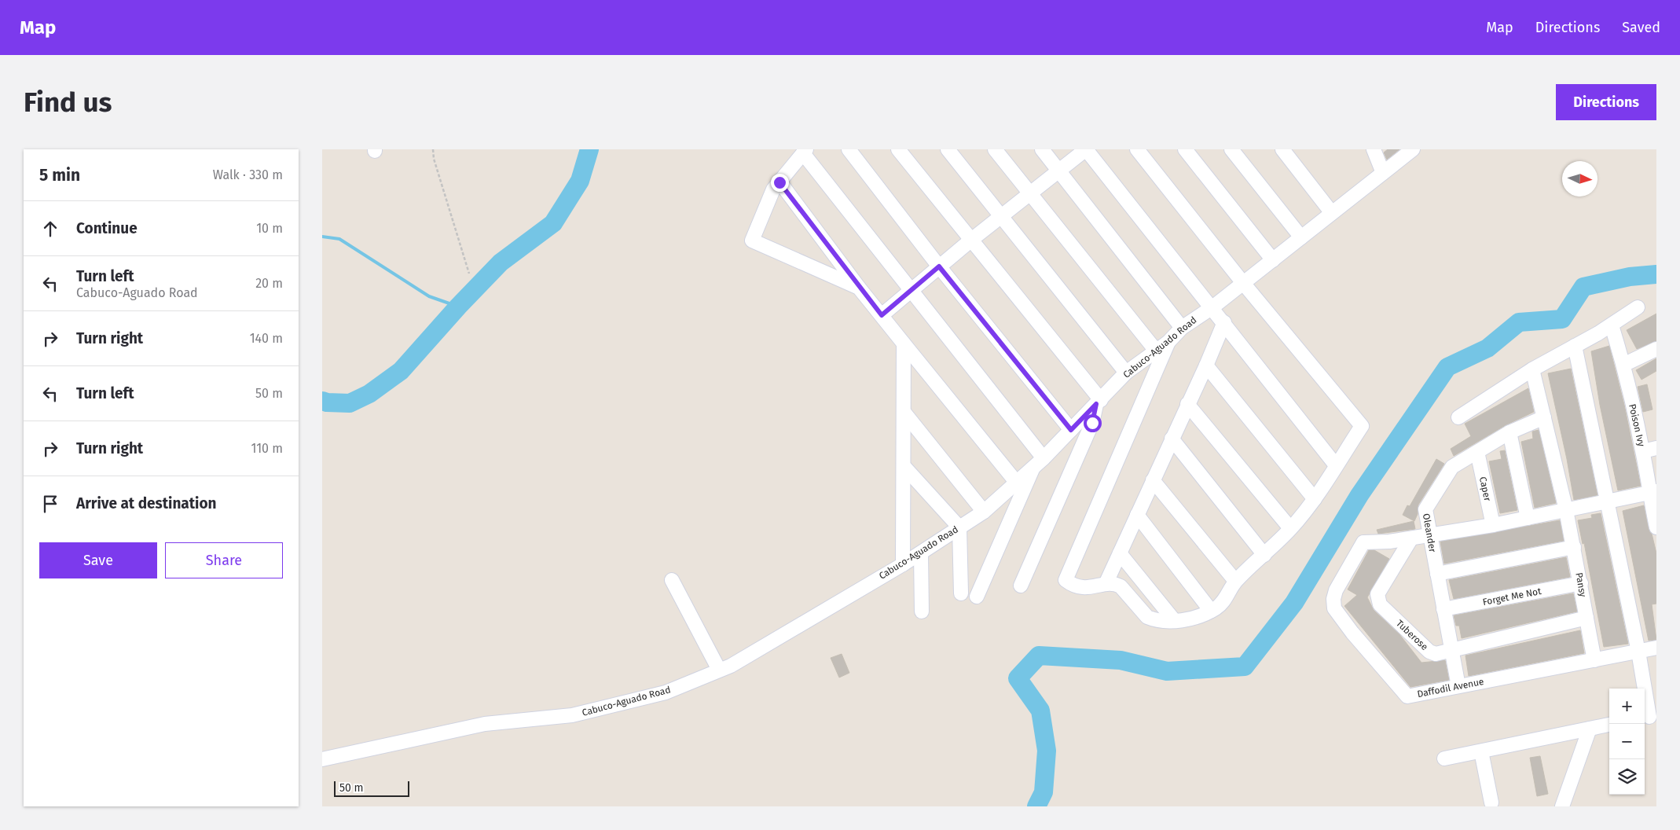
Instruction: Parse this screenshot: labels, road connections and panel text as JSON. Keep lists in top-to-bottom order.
{
  "streets": {
    "street": [
      "Cabuco-Aguado Road",
      "Poison Ivy",
      "Caper",
      "Oleander",
      "Pansy",
      "Forget Me Not",
      "Tuberose",
      "Daffodil Avenue"
    ]
  },
  "crossings": [
    ["Caper", "Oleander"],
    ["Oleander", "Pansy"],
    ["Oleander", "Forget Me Not"],
    ["Oleander", "Tuberose"],
    ["Oleander", "Daffodil Avenue"],
    ["Pansy", "Forget Me Not"],
    ["Pansy", "Tuberose"],
    ["Pansy", "Daffodil Avenue"],
    ["Tuberose", "Daffodil Avenue"]
  ],
  "scale_bar": "50 m",
  "north": "right",
  "page": {
    "header": "Map",
    "nav": ["Map", "Directions", "Saved"],
    "buttons": [
      "Directions",
      ["Save", "Share"]
    ],
    "title": "Find us",
    "heading": ["5 min", "Walk · 330 m"],
    "list": [
      ["Continue", "10 m"],
      ["Turn left", "Cabuco-Aguado Road", "20 m"],
      ["Turn right", "140 m"],
      ["Turn left", "50 m"],
      ["Turn right", "110 m"],
      "Arrive at destination"
    ],
    "map_buttons": ["+", "−"],
    "scale": "50 m"
  }
}
